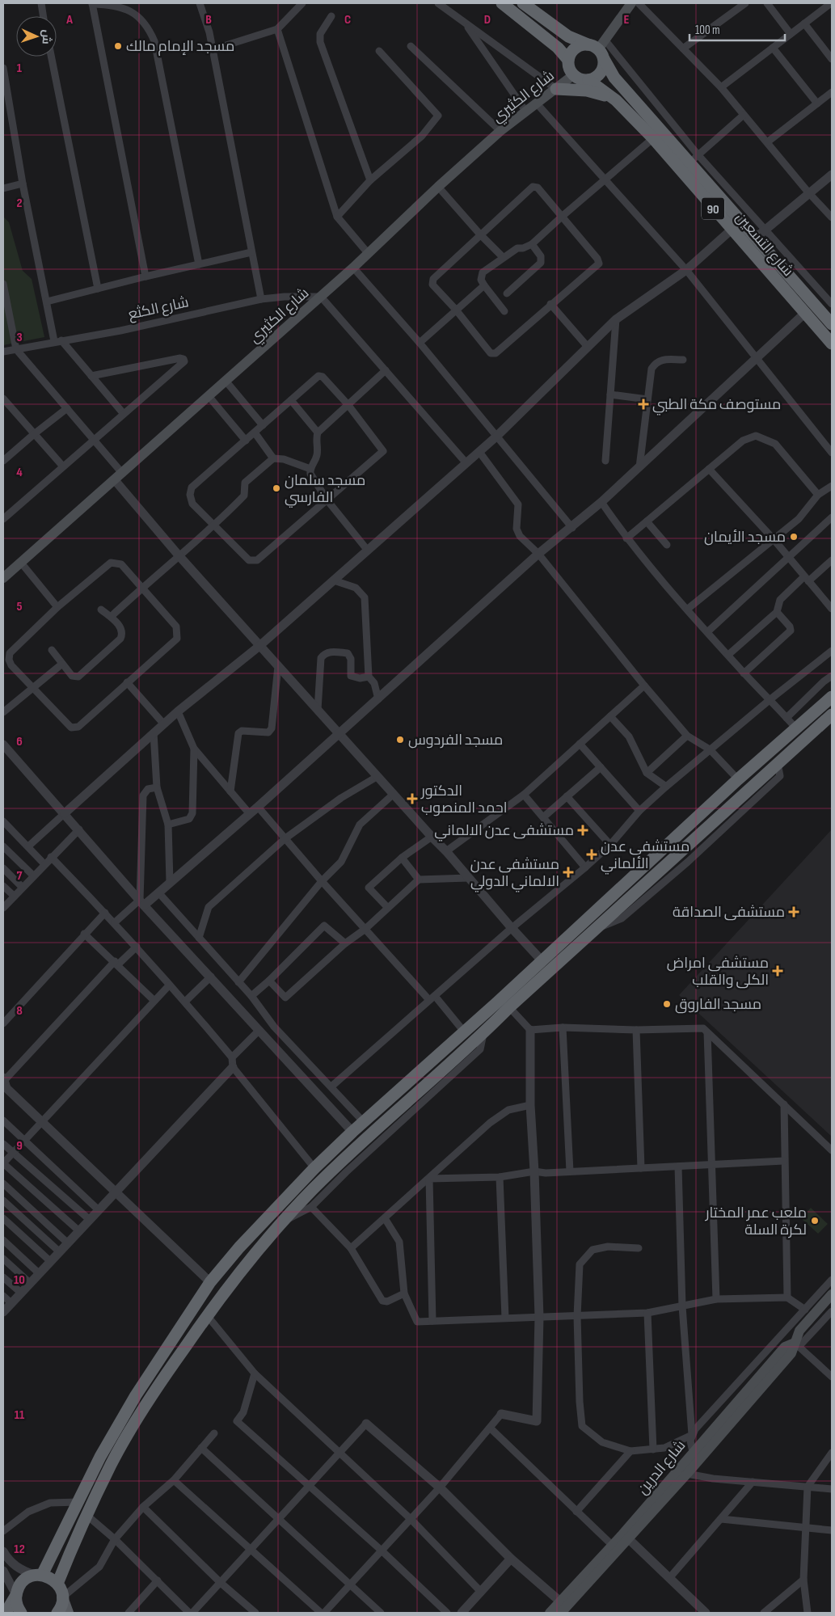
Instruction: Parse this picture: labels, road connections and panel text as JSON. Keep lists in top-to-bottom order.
{
  "streets": {
    "highway": ["90", "شارع التسعين"],
    "main road": ["شارع الكثيري", "شارع الدرين"],
    "street": ["شارع الكثع"]
  },
  "crossings": [
    ["شارع الكثيري", "شارع التسعين"],
    ["شارع الكثيري", "شارع الكثع"]
  ],
  "places": {
    "other": [
      "مسجد الإمام مالك",
      "مسجد سلمان الفارسي",
      "مسجد الأيمان",
      "مسجد الفردوس",
      "مسجد الفاروق",
      "ملعب عمر المختار لكرة السلة"
    ],
    "health": [
      "مستوصف مكة الطبي",
      "الدكتور احمد المنصوب",
      "مستشفى عدن الالماني",
      "مستشفى عدن الألماني",
      "مستشفى عدن الالماني الدولي",
      "مستشفى الصداقة",
      "مستشفى امراض الكلى والقلب"
    ]
  },
  "scale_bar": "100 m",
  "north": "right",
  "grid": {
    "columns": [
      "A",
      "B",
      "C",
      "D",
      "E"
    ],
    "rows": [
      "1",
      "2",
      "3",
      "4",
      "5",
      "6",
      "7",
      "8",
      "9",
      "10",
      "11",
      "12"
    ]
  }
}
